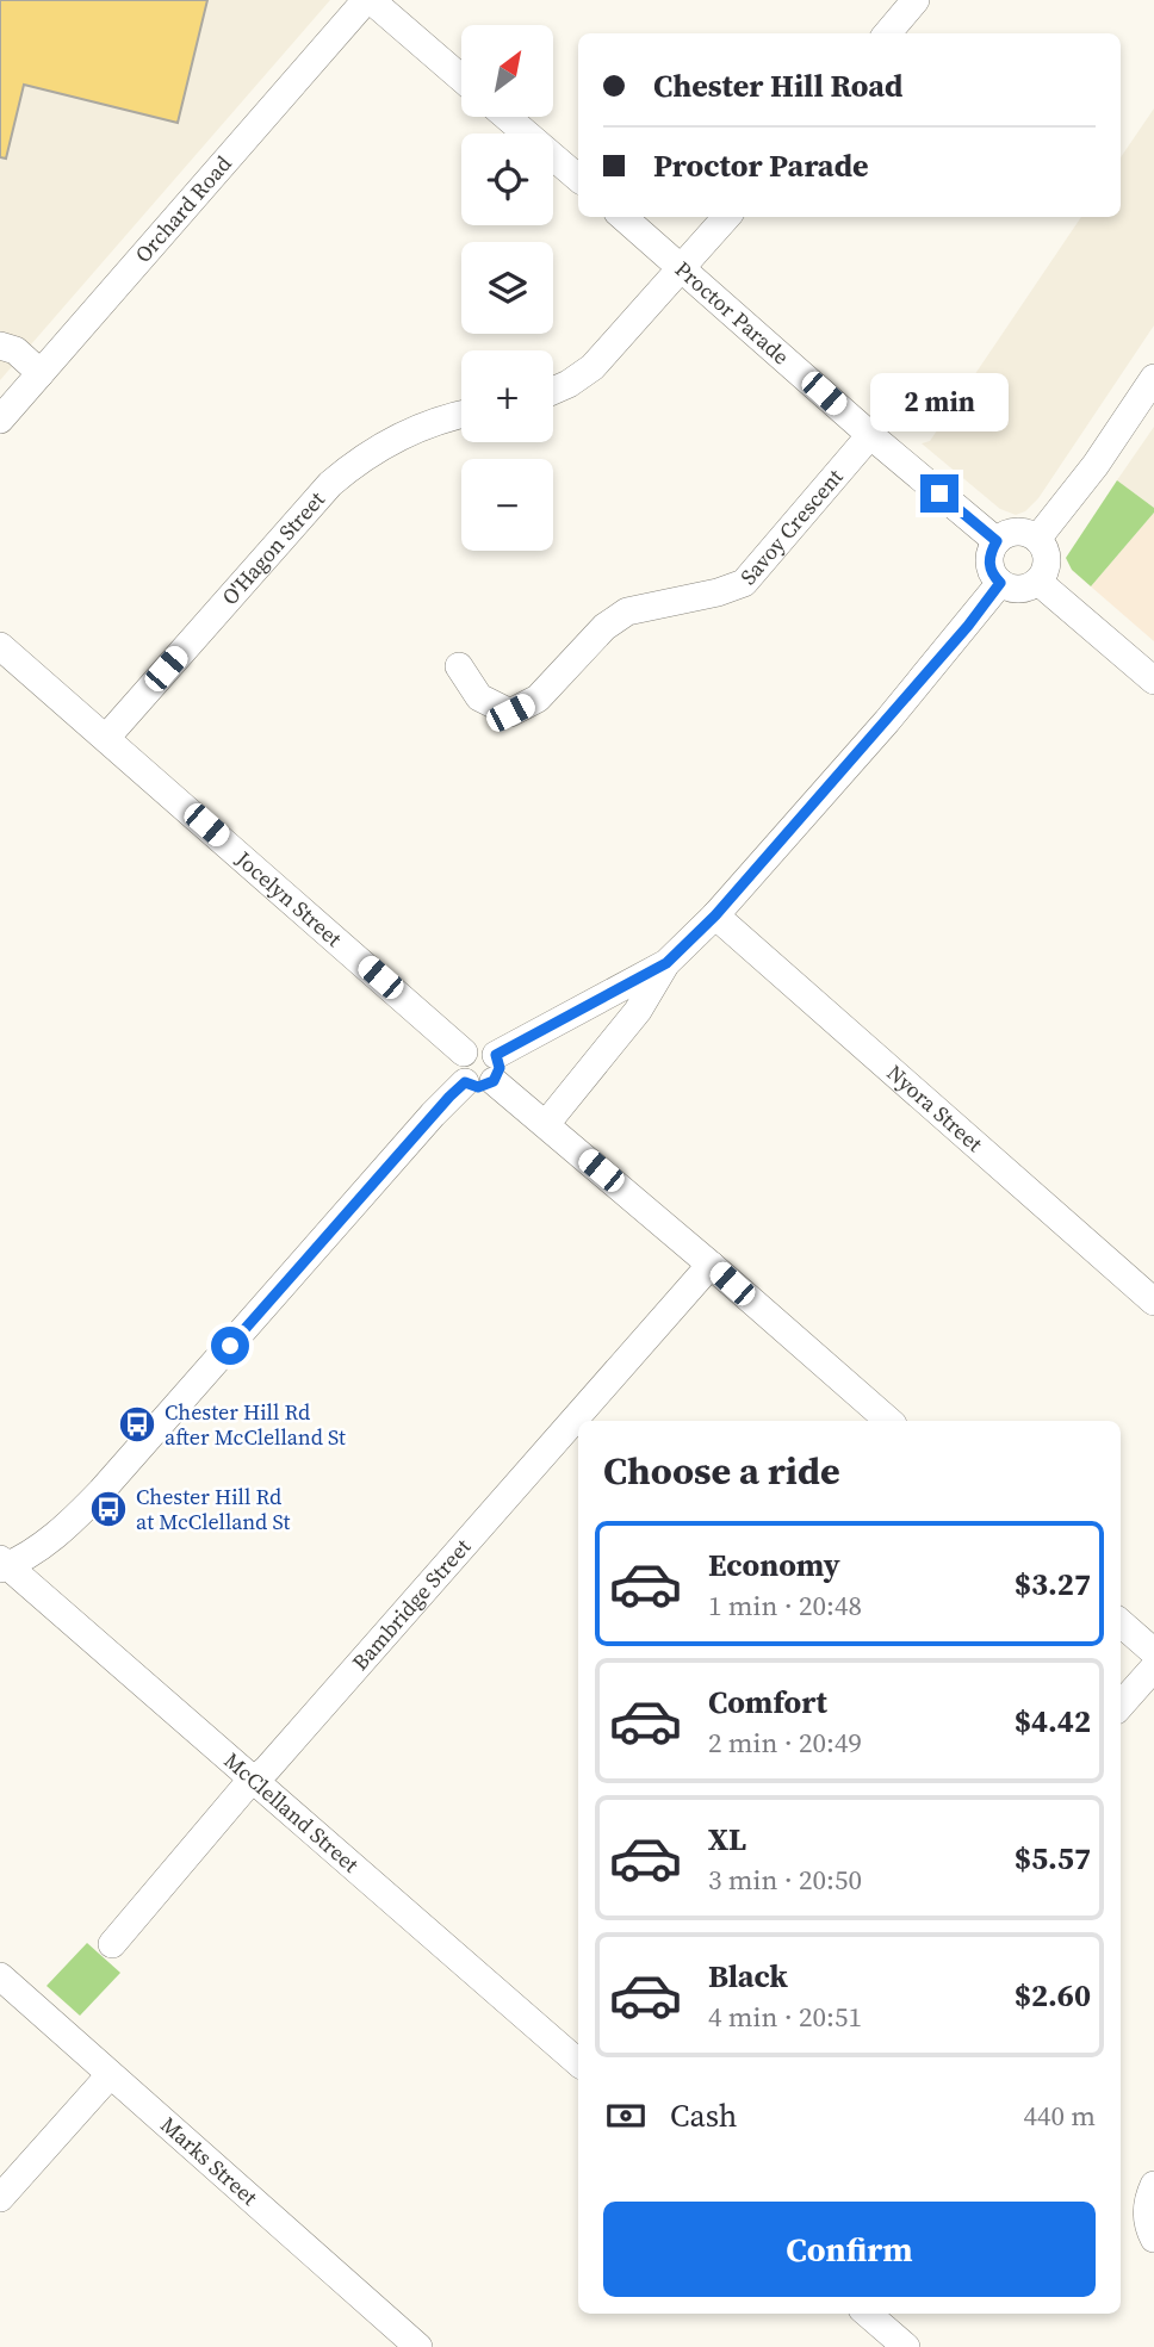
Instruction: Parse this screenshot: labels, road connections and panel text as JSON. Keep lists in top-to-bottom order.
{
  "streets": {
    "street": [
      "Orchard Road",
      "Proctor Parade",
      "Savoy Crescent",
      "O'Hagon Street",
      "Jocelyn Street",
      "Nyora Street",
      "Bambridge Street",
      "McClelland Street",
      "Marks Street"
    ]
  },
  "crossings": [
    ["Proctor Parade", "Savoy Crescent"],
    ["O'Hagon Street", "Jocelyn Street"],
    ["Bambridge Street", "McClelland Street"]
  ],
  "places": {
    "bus stop": ["Chester Hill Rd after McClelland St", "Chester Hill Rd at McClelland St"]
  },
  "north": "top right",
  "page": {
    "map_buttons": ["+", "−"],
    "banner": ["Chester Hill Road", "Proctor Parade"],
    "bubble": "2 min",
    "heading": "Choose a ride",
    "list": [
      {
        "name": "Economy",
        "note": "1 min · 20:48",
        "value": "$3.27"
      },
      {
        "name": "Comfort",
        "note": "2 min · 20:49",
        "value": "$4.42"
      },
      {
        "name": "XL",
        "note": "3 min · 20:50",
        "value": "$5.57"
      },
      {
        "name": "Black",
        "note": "4 min · 20:51",
        "value": "$2.60"
      }
    ],
    "pay": ["Cash", "440 m"],
    "buttons": "Confirm"
  }
}
